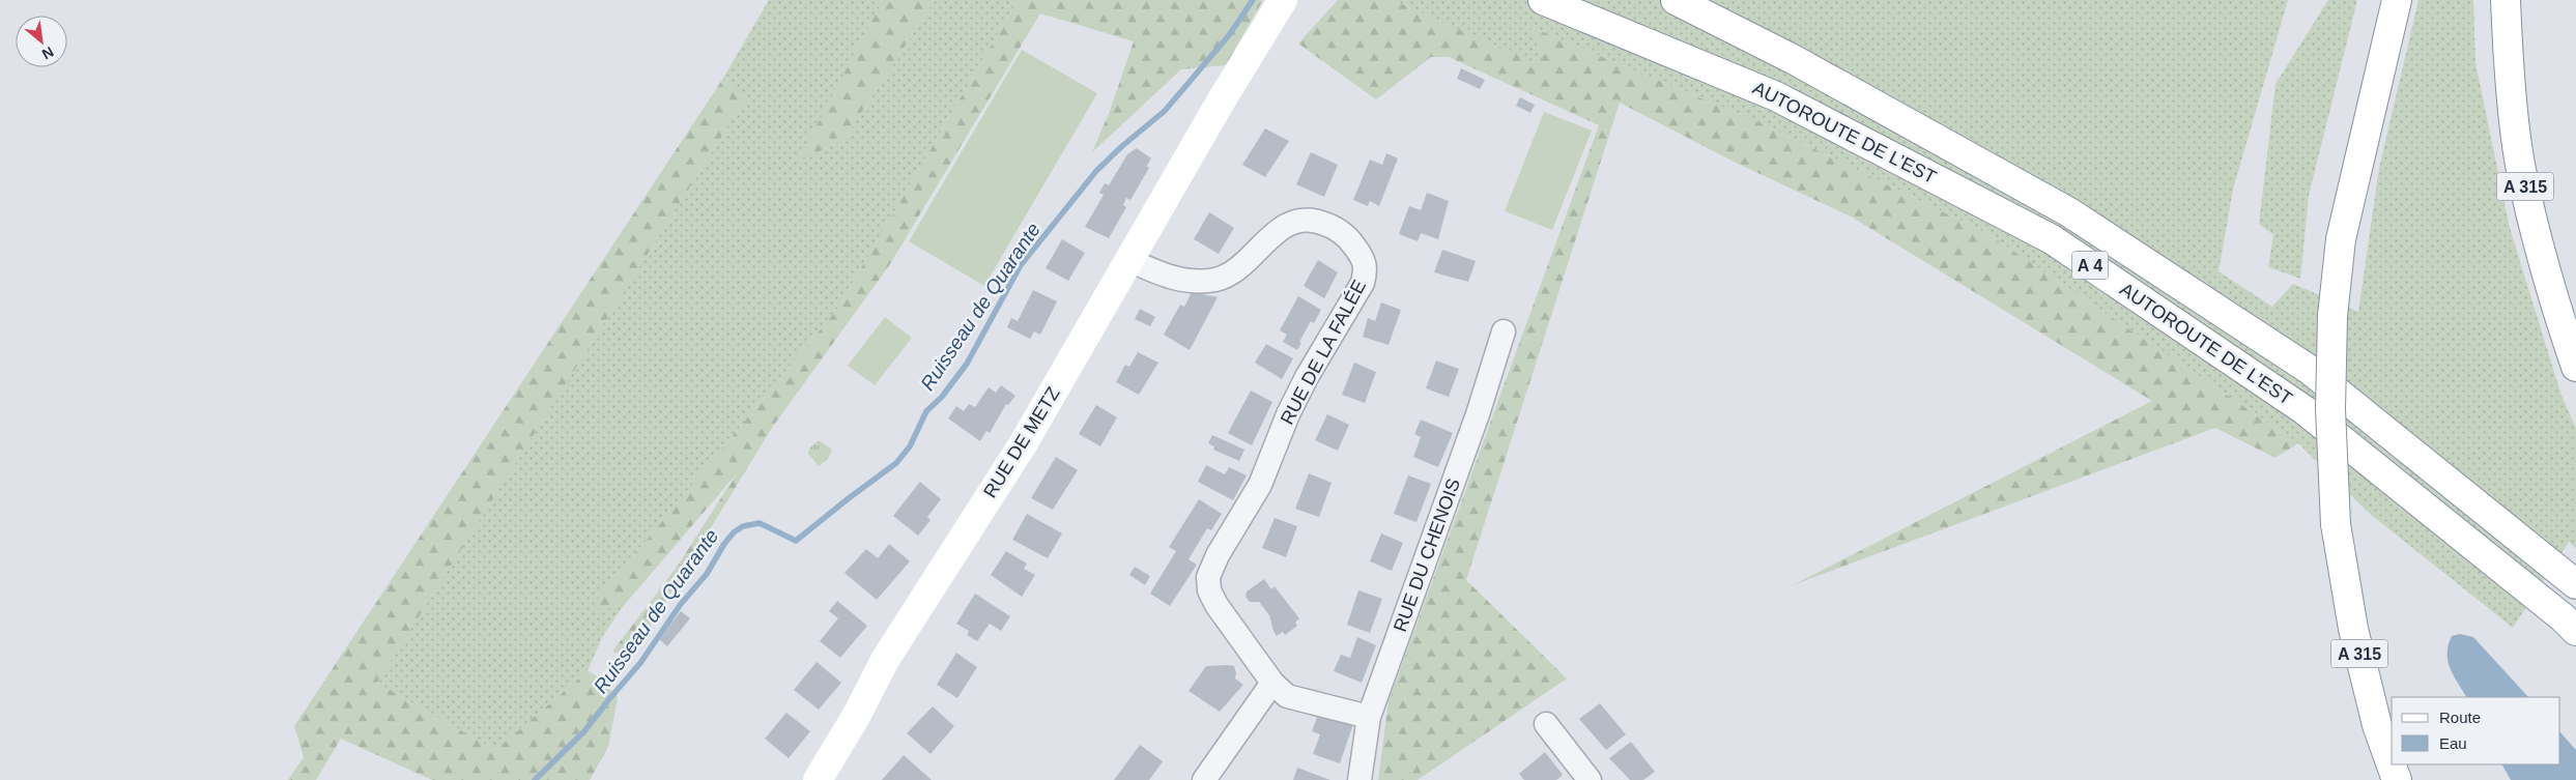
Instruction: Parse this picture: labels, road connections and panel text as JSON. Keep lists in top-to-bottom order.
{
  "streets": {
    "main road": [
      "AUTOROUTE DE L’EST",
      "A 315",
      "A 4",
      "RUE DE METZ"
    ],
    "street": ["RUE DE LA FALÉE", "RUE DU CHENOIS"]
  },
  "crossings": [
    ["RUE DE LA FALÉE", "RUE DE METZ"],
    ["RUE DE LA FALÉE", "RUE DU CHENOIS"]
  ],
  "water": ["Ruisseau de Quarante"],
  "legend": ["Route", "Eau"],
  "north": "bottom right"
}
